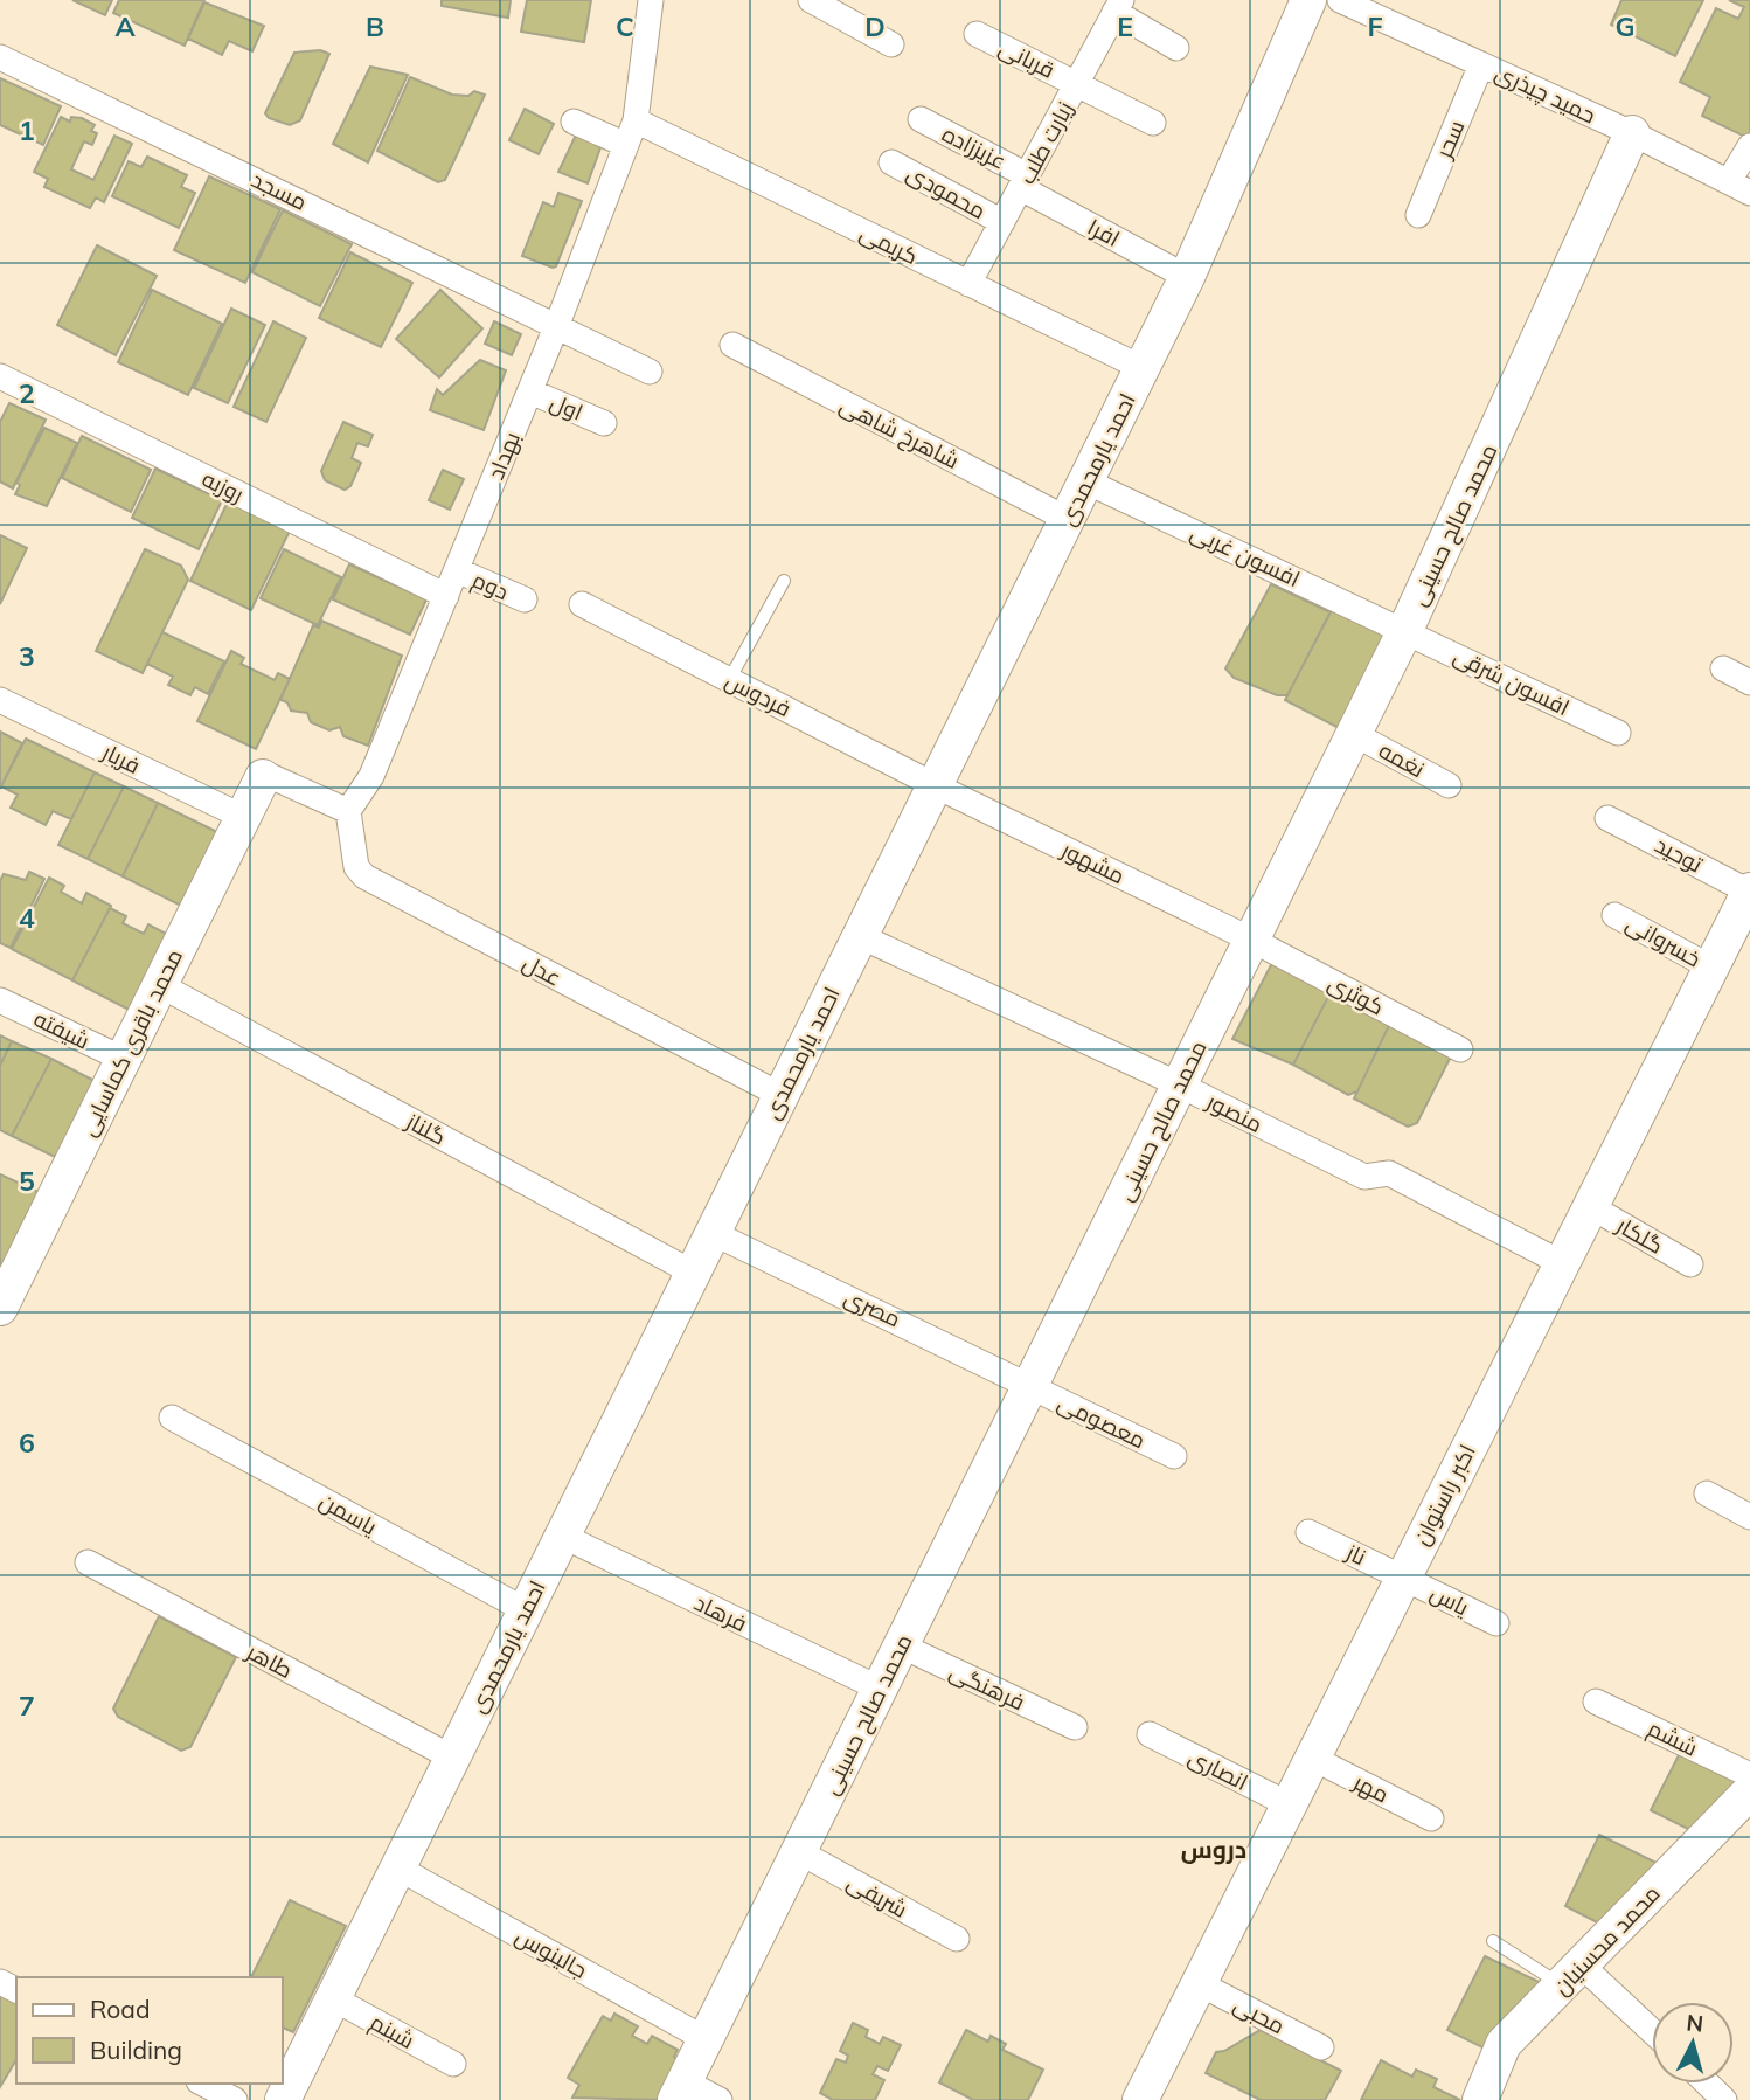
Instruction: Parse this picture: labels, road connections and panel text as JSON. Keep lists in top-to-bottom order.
{
  "streets": {
    "street": [
      "قربانی",
      "حمید چیذری",
      "سحر",
      "زیارت طلب",
      "عزیززاده",
      "مسجد",
      "محمودی",
      "افرا",
      "کریمی",
      "اول",
      "شاهرخ شاهی",
      "بهداد",
      "احمد یارمحمدی",
      "روزبه",
      "محمد صالح حسینی",
      "افسون غربی",
      "دوم",
      "افسون شرقی",
      "فردوس",
      "فریار",
      "نغمه",
      "توحید",
      "مشهور",
      "خسروانی",
      "عدل",
      "کوثری",
      "شیفته",
      "محمد باقری کماسایی",
      "منصور",
      "گلناز",
      "گلکار",
      "مصری",
      "معصومی",
      "اکبر راستوان",
      "یاسمن",
      "ناز",
      "یاس",
      "فرهاد",
      "طاهر",
      "فرهنگی",
      "ششم",
      "انصاری",
      "مهر",
      "شریفی",
      "محمد محسنیان",
      "جالینوس",
      "محبی",
      "شبنم"
    ]
  },
  "crossings": [
    ["قربانی", "زیارت طلب"],
    ["حمید چیذری", "سحر"],
    ["حمید چیذری", "محمد صالح حسینی"],
    ["زیارت طلب", "عزیززاده"],
    ["زیارت طلب", "محمودی"],
    ["زیارت طلب", "افرا"],
    ["زیارت طلب", "کریمی"],
    ["عزیززاده", "افرا"],
    ["مسجد", "بهداد"],
    ["افرا", "احمد یارمحمدی"],
    ["کریمی", "بهداد"],
    ["کریمی", "احمد یارمحمدی"],
    ["اول", "بهداد"],
    ["شاهرخ شاهی", "احمد یارمحمدی"],
    ["بهداد", "روزبه"],
    ["بهداد", "دوم"],
    ["بهداد", "عدل"],
    ["احمد یارمحمدی", "افسون غربی"],
    ["احمد یارمحمدی", "فردوس"],
    ["احمد یارمحمدی", "مشهور"],
    ["احمد یارمحمدی", "عدل"],
    ["احمد یارمحمدی", "منصور"],
    ["احمد یارمحمدی", "گلناز"],
    ["احمد یارمحمدی", "مصری"],
    ["احمد یارمحمدی", "یاسمن"],
    ["احمد یارمحمدی", "فرهاد"],
    ["احمد یارمحمدی", "طاهر"],
    ["احمد یارمحمدی", "جالینوس"],
    ["احمد یارمحمدی", "شبنم"],
    ["محمد صالح حسینی", "افسون غربی"],
    ["محمد صالح حسینی", "افسون شرقی"],
    ["محمد صالح حسینی", "نغمه"],
    ["محمد صالح حسینی", "مشهور"],
    ["محمد صالح حسینی", "کوثری"],
    ["محمد صالح حسینی", "منصور"],
    ["محمد صالح حسینی", "مصری"],
    ["محمد صالح حسینی", "معصومی"],
    ["محمد صالح حسینی", "فرهاد"],
    ["محمد صالح حسینی", "فرهنگی"],
    ["محمد صالح حسینی", "شریفی"],
    ["محمد صالح حسینی", "جالینوس"],
    ["افسون غربی", "افسون شرقی"],
    ["فردوس", "مشهور"],
    ["فریار", "محمد باقری کماسایی"],
    ["توحید", "اکبر راستوان"],
    ["مشهور", "کوثری"],
    ["خسروانی", "اکبر راستوان"],
    ["شیفته", "محمد باقری کماسایی"],
    ["محمد باقری کماسایی", "گلناز"],
    ["منصور", "اکبر راستوان"],
    ["گلکار", "اکبر راستوان"],
    ["مصری", "معصومی"],
    ["اکبر راستوان", "ناز"],
    ["اکبر راستوان", "یاس"],
    ["اکبر راستوان", "انصاری"],
    ["اکبر راستوان", "مهر"],
    ["اکبر راستوان", "محبی"],
    ["ناز", "یاس"]
  ],
  "districts": ["دروس"],
  "legend": ["Road", "Building"],
  "north": "top",
  "grid": {
    "columns": [
      "A",
      "B",
      "C",
      "D",
      "E",
      "F",
      "G"
    ],
    "rows": [
      "1",
      "2",
      "3",
      "4",
      "5",
      "6",
      "7"
    ]
  }
}
